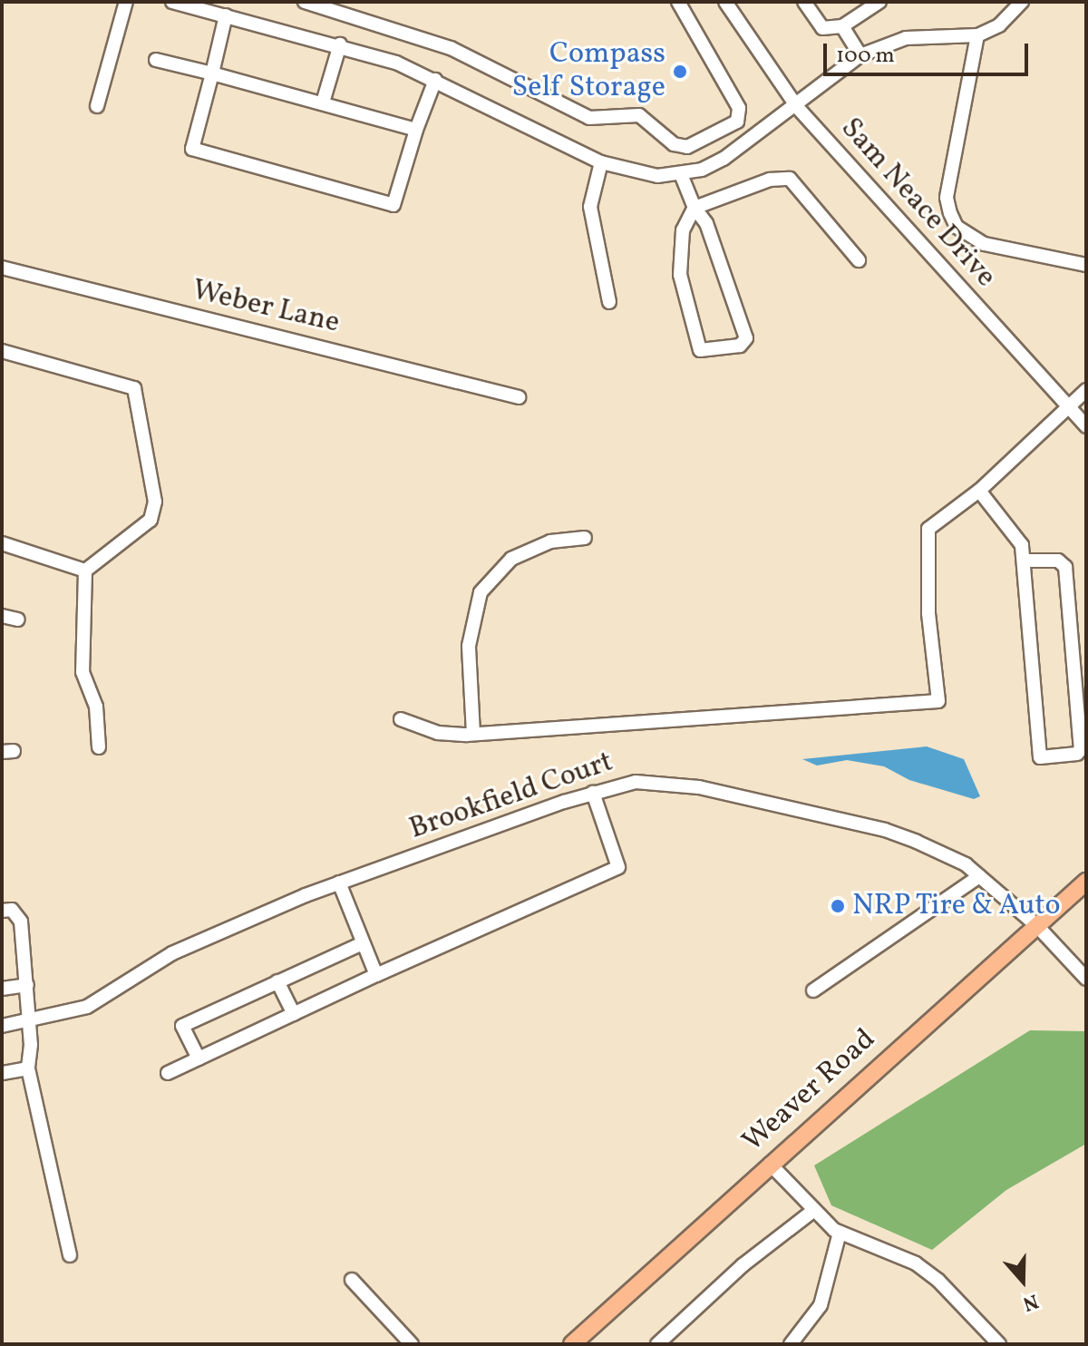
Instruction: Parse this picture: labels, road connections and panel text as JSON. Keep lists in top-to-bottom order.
{
  "streets": {
    "main road": ["Weaver Road"],
    "street": ["Sam Neace Drive", "Weber Lane", "Brookfield Court"]
  },
  "crossings": [
    ["Brookfield Court", "Weaver Road"]
  ],
  "places": ["Compass Self Storage", "NRP Tire & Auto"],
  "scale_bar": "100 m",
  "north": "bottom"
}
